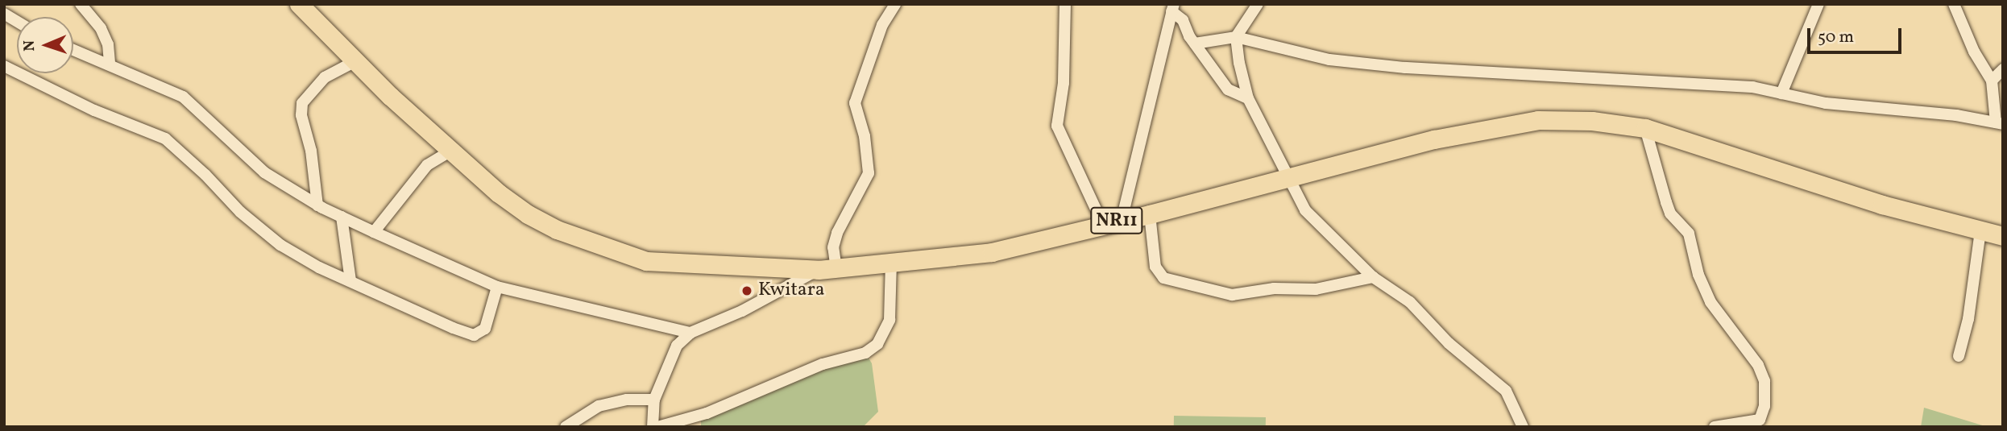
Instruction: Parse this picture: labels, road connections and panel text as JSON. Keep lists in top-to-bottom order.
{
  "streets": {
    "highway": ["NR11"]
  },
  "places": ["Kwitara"],
  "scale_bar": "50 m",
  "north": "left"
}
